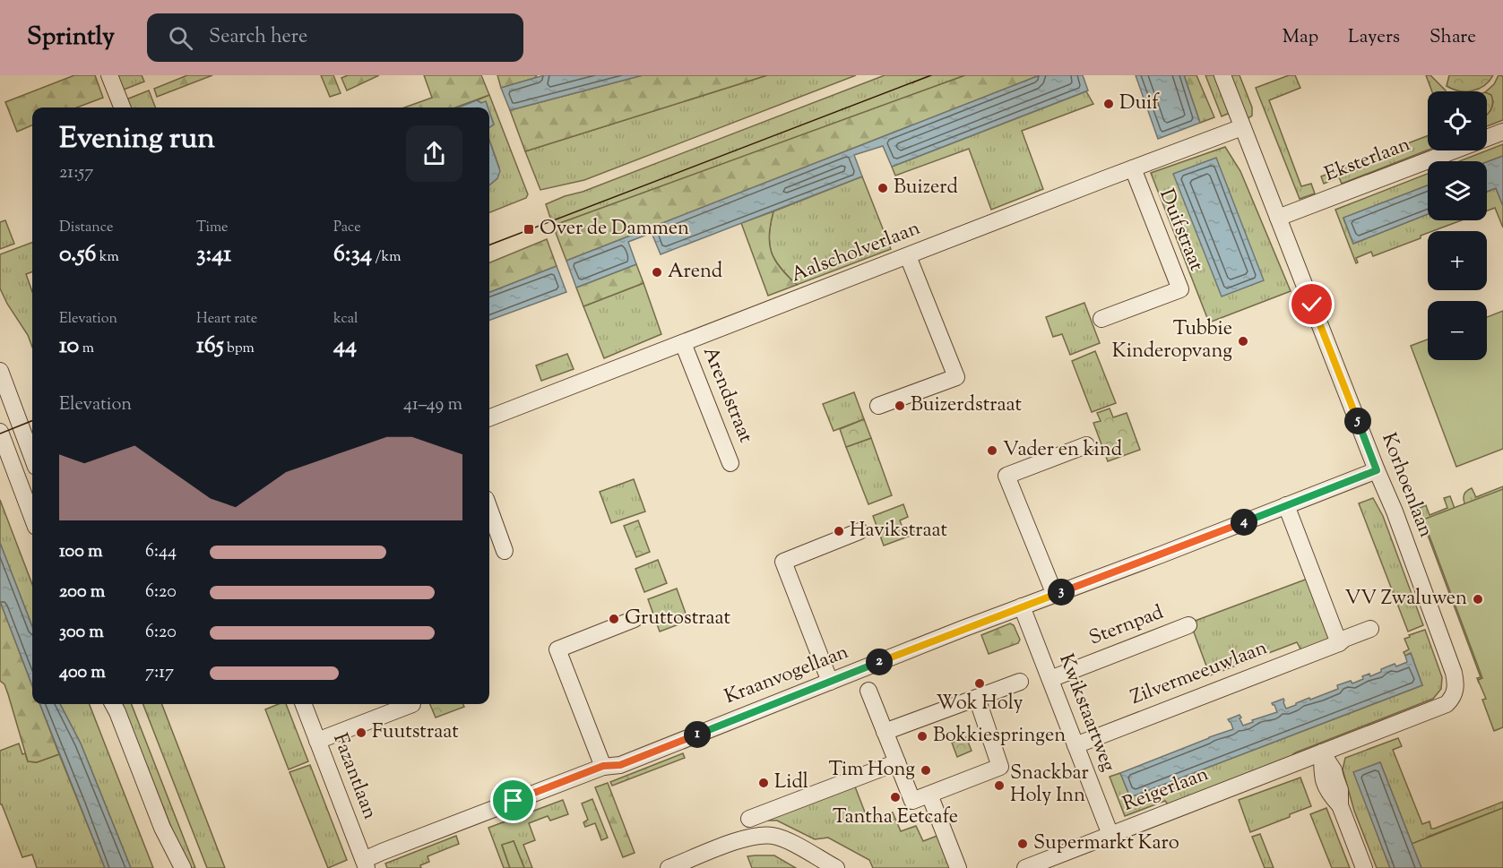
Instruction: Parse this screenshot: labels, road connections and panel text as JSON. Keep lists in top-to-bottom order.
{
  "streets": {
    "street": [
      "Eksterlaan",
      "Duifstraat",
      "Aalscholverlaan",
      "Arendstraat",
      "Korhoenlaan",
      "Sternpad",
      "Zilvermeeuwlaan",
      "Kraanvogellaan",
      "Kwikstaartweg",
      "Fazantlaan",
      "Reigerlaan"
    ]
  },
  "crossings": [
    ["Eksterlaan", "Korhoenlaan"],
    ["Duifstraat", "Aalscholverlaan"],
    ["Aalscholverlaan", "Arendstraat"],
    ["Aalscholverlaan", "Korhoenlaan"],
    ["Korhoenlaan", "Kraanvogellaan"],
    ["Korhoenlaan", "Reigerlaan"],
    ["Sternpad", "Kwikstaartweg"],
    ["Zilvermeeuwlaan", "Kwikstaartweg"],
    ["Kraanvogellaan", "Kwikstaartweg"],
    ["Kraanvogellaan", "Fazantlaan"],
    ["Kwikstaartweg", "Reigerlaan"]
  ],
  "places": {
    "other": [
      "Duif",
      "Buizerd",
      "Arend",
      "Tubbie Kinderopvang",
      "Buizerdstraat",
      "Vader en kind",
      "Havikstraat",
      "VV Zwaluwen",
      "Gruttostraat",
      "Wok Holy",
      "Fuutstraat",
      "Bokkiespringen",
      "Tim Hong",
      "Lidl",
      "Snackbar Holy Inn",
      "Tantha Eetcafe",
      "Supermarkt Karo"
    ],
    "transit": ["Over de Dammen"]
  },
  "page": {
    "header": "Sprintly",
    "search": "Search here",
    "nav": ["Map", "Layers", "Share"],
    "map_buttons": ["+", "−"],
    "heading": ["Evening run", "21:57"],
    "stats": [
      ["Distance", "0.56 km"],
      ["Time", "3:41"],
      ["Pace", "6:34 /km"],
      ["Elevation", "10 m"],
      ["Heart rate", "165 bpm"],
      ["kcal", "44"]
    ],
    "chart": ["Elevation", "41–49 m"],
    "pins": [
      "5",
      "4",
      "3",
      "2",
      "1"
    ],
    "list": [
      {
        "name": "100 m",
        "note": "6:44"
      },
      {
        "name": "200 m",
        "note": "6:20"
      },
      {
        "name": "300 m",
        "note": "6:20"
      },
      {
        "name": "400 m",
        "note": "7:17"
      }
    ]
  }
}
